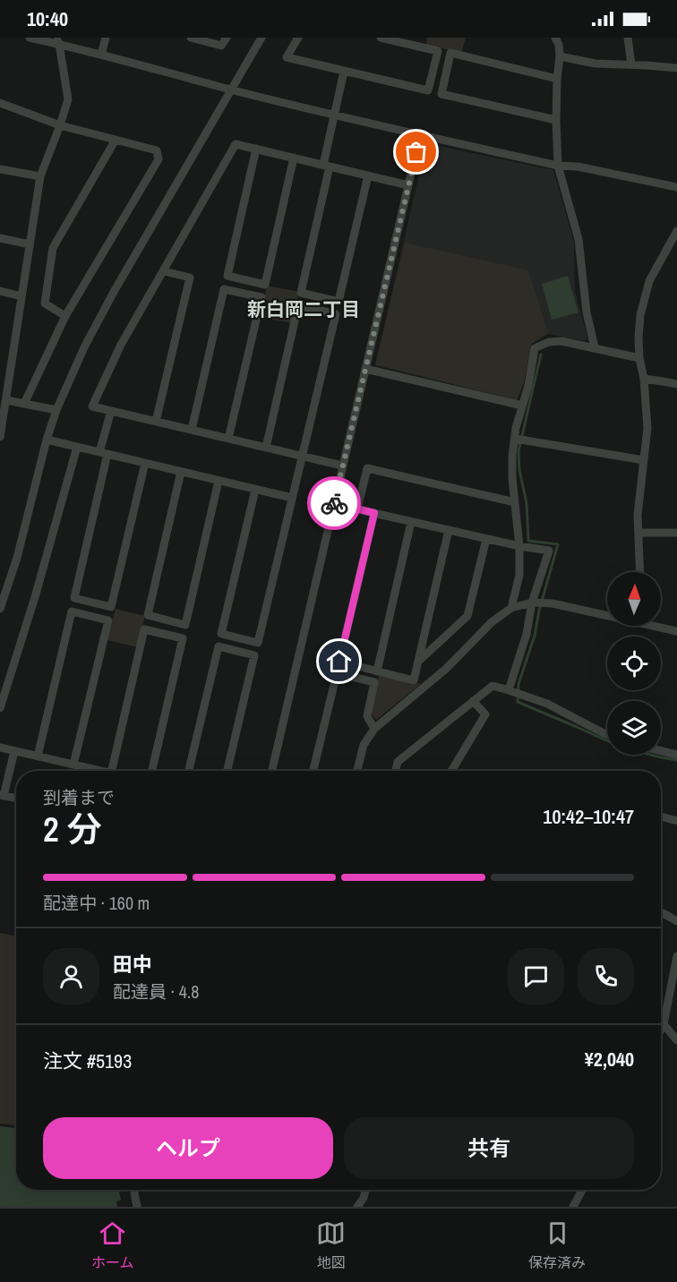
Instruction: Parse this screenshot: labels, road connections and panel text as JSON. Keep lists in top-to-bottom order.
{
  "districts": ["新白岡二丁目"],
  "north": "top",
  "page": {
    "status": "10:40",
    "heading": ["2 分", "到着まで", "10:42–10:47"],
    "panel": [
      "田中",
      "配達員 · 4.8",
      "注文 #5193",
      "¥2,040"
    ],
    "bar": "配達中 · 160 m",
    "buttons": ["ヘルプ", "共有"],
    "tabs": ["ホーム", "地図", "保存済み"]
  }
}
